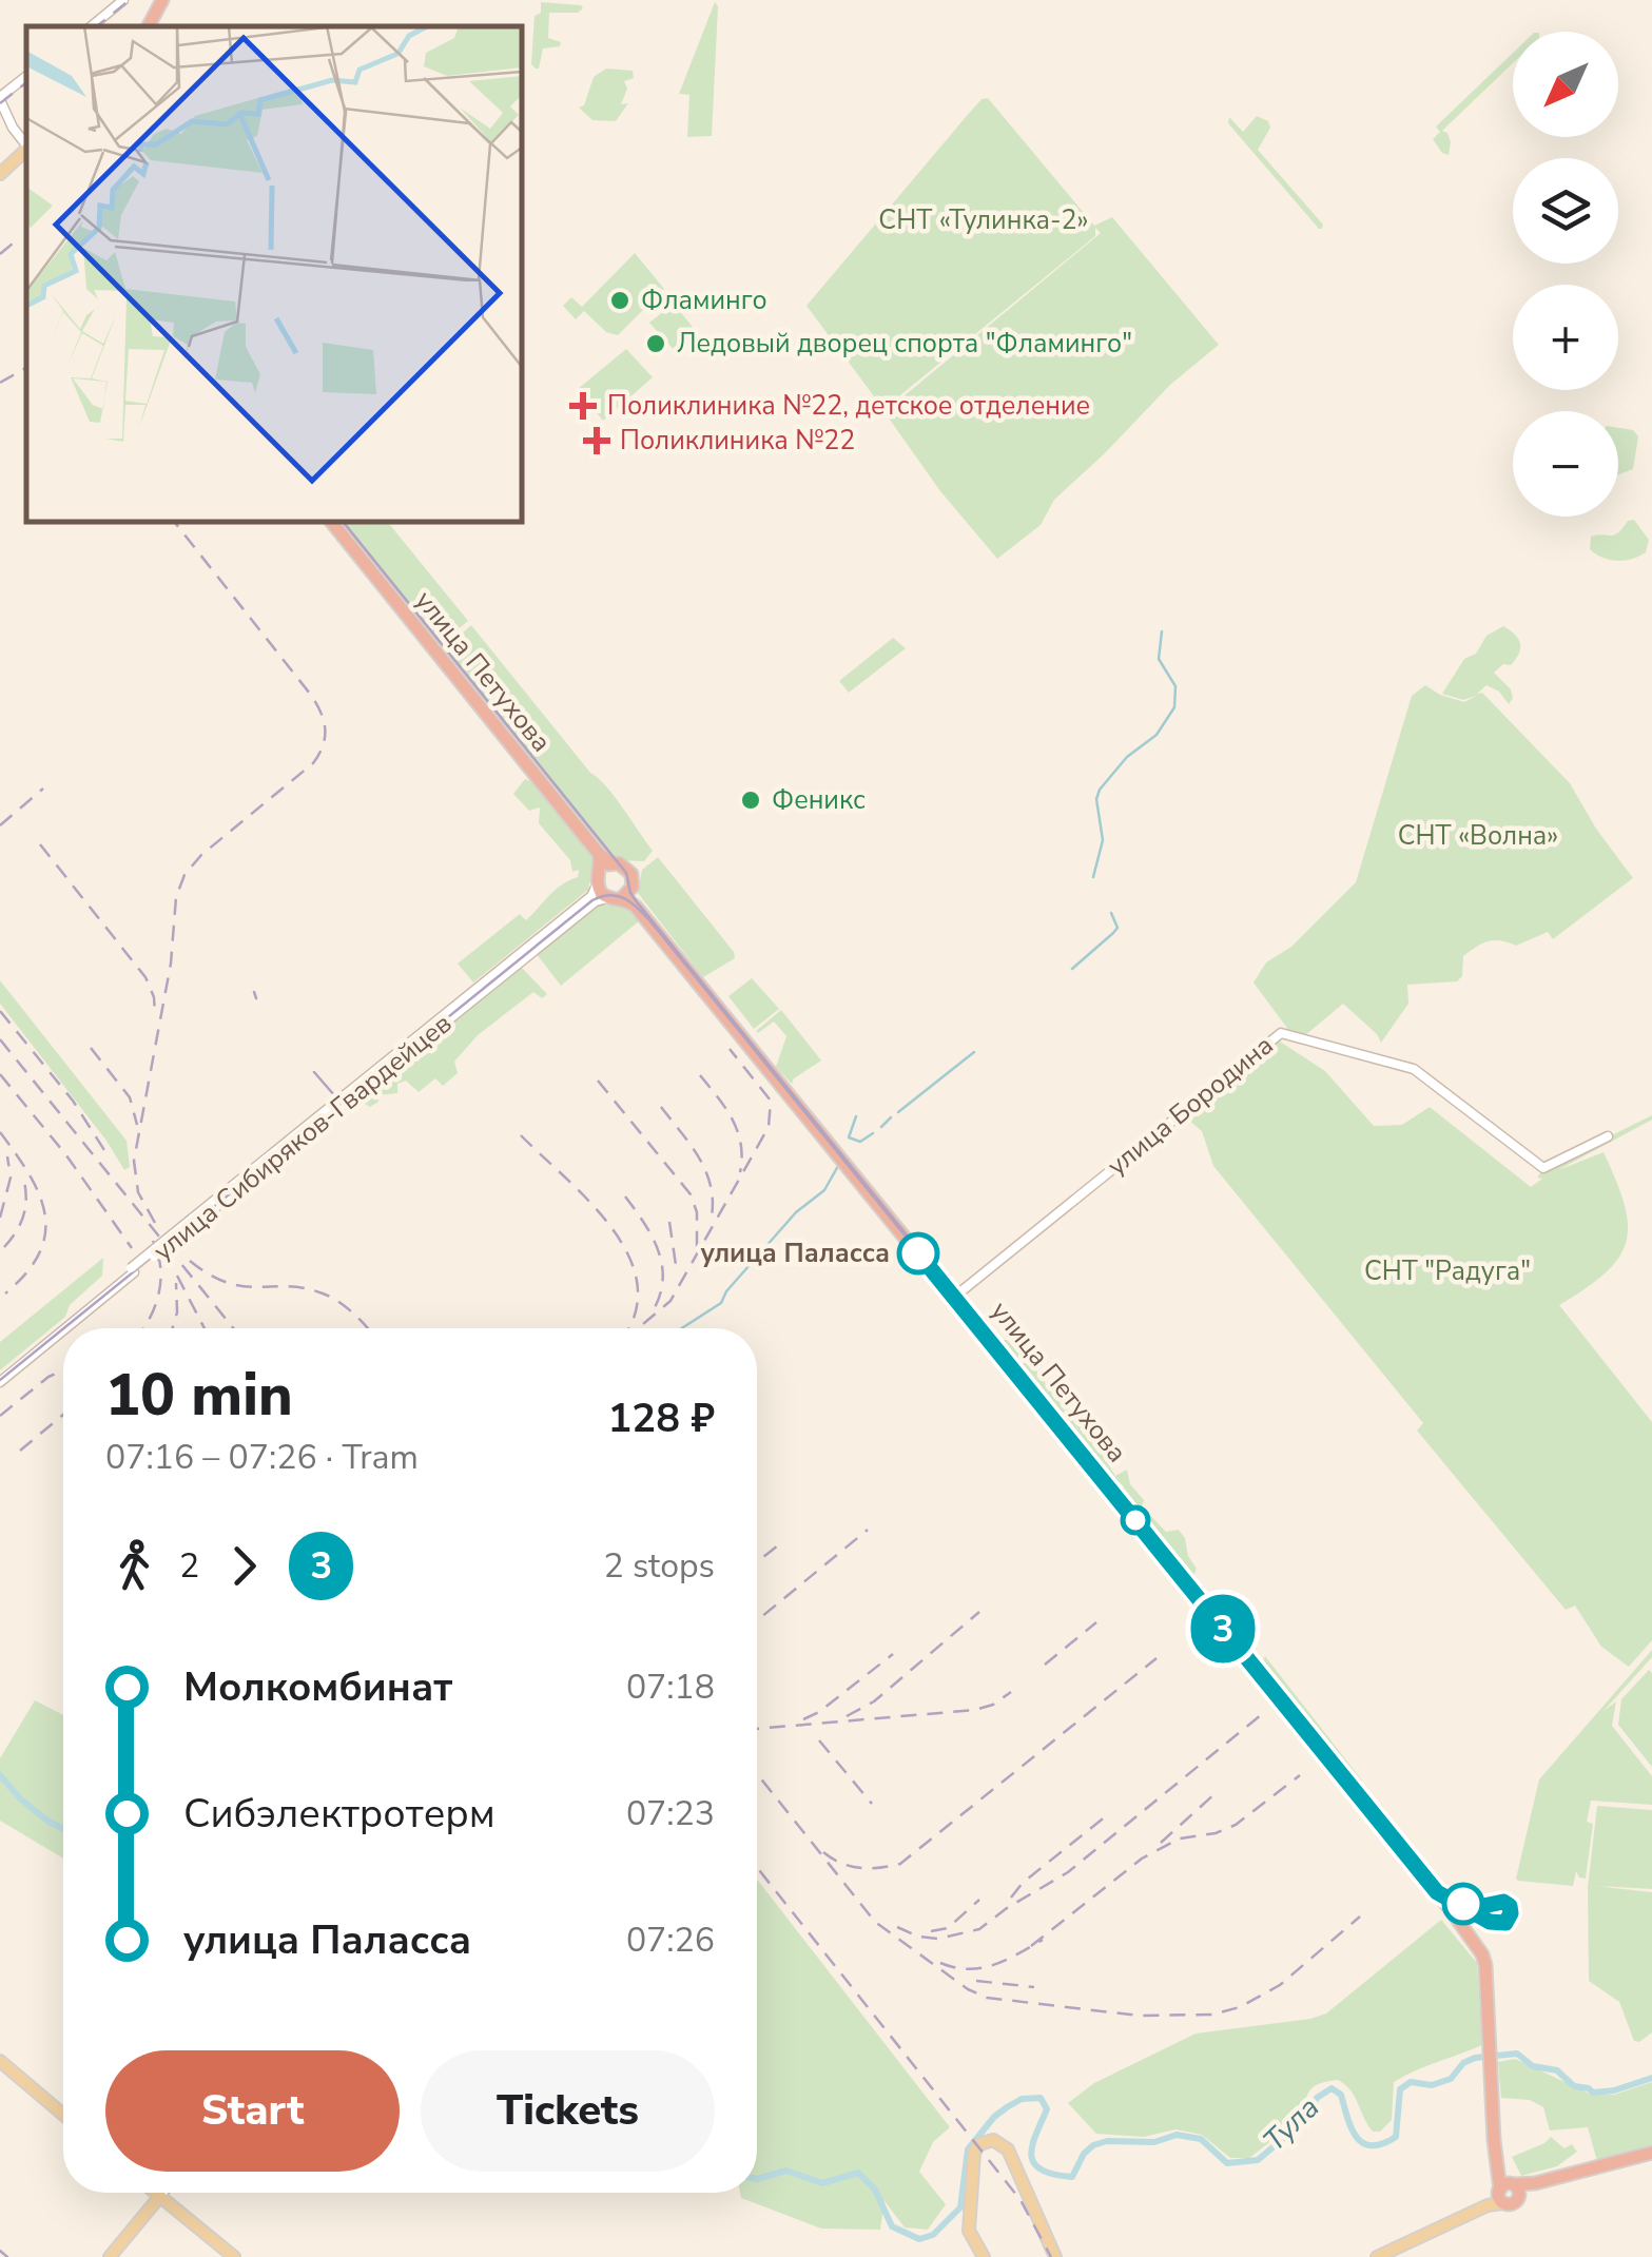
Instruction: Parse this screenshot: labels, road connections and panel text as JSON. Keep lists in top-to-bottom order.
{
  "streets": {
    "highway": ["улица Петухова"],
    "main road": ["улица Бородина", "улица Сибиряков-Гвардейцев"]
  },
  "crossings": [
    ["улица Петухова", "улица Бородина"],
    ["улица Петухова", "улица Сибиряков-Гвардейцев"]
  ],
  "water": ["Тула"],
  "parks": ["СНТ «Тулинка-2»", "СНТ «Волна»", "СНТ \"Радуга\""],
  "places": {
    "other": [
      "Фламинго",
      "Ледовый дворец спорта \"Фламинго\"",
      "Феникс",
      "улица Паласса"
    ],
    "health": ["Поликлиника №22, детское отделение", "Поликлиника №22"]
  },
  "lines": ["tram line 3"],
  "north": "bottom left",
  "page": {
    "on_map": "3",
    "map_buttons": ["+", "−"],
    "heading": ["10 min", "07:16 – 07:26 · Tram", "128 ₽"],
    "legs": ["2", "3", "2 stops"],
    "list": [
      {
        "name": "Молкомбинат",
        "value": "07:18"
      },
      {
        "name": "Сибэлектротерм",
        "value": "07:23"
      },
      {
        "name": "улица Паласса",
        "value": "07:26"
      }
    ],
    "buttons": ["Start", "Tickets"]
  }
}
